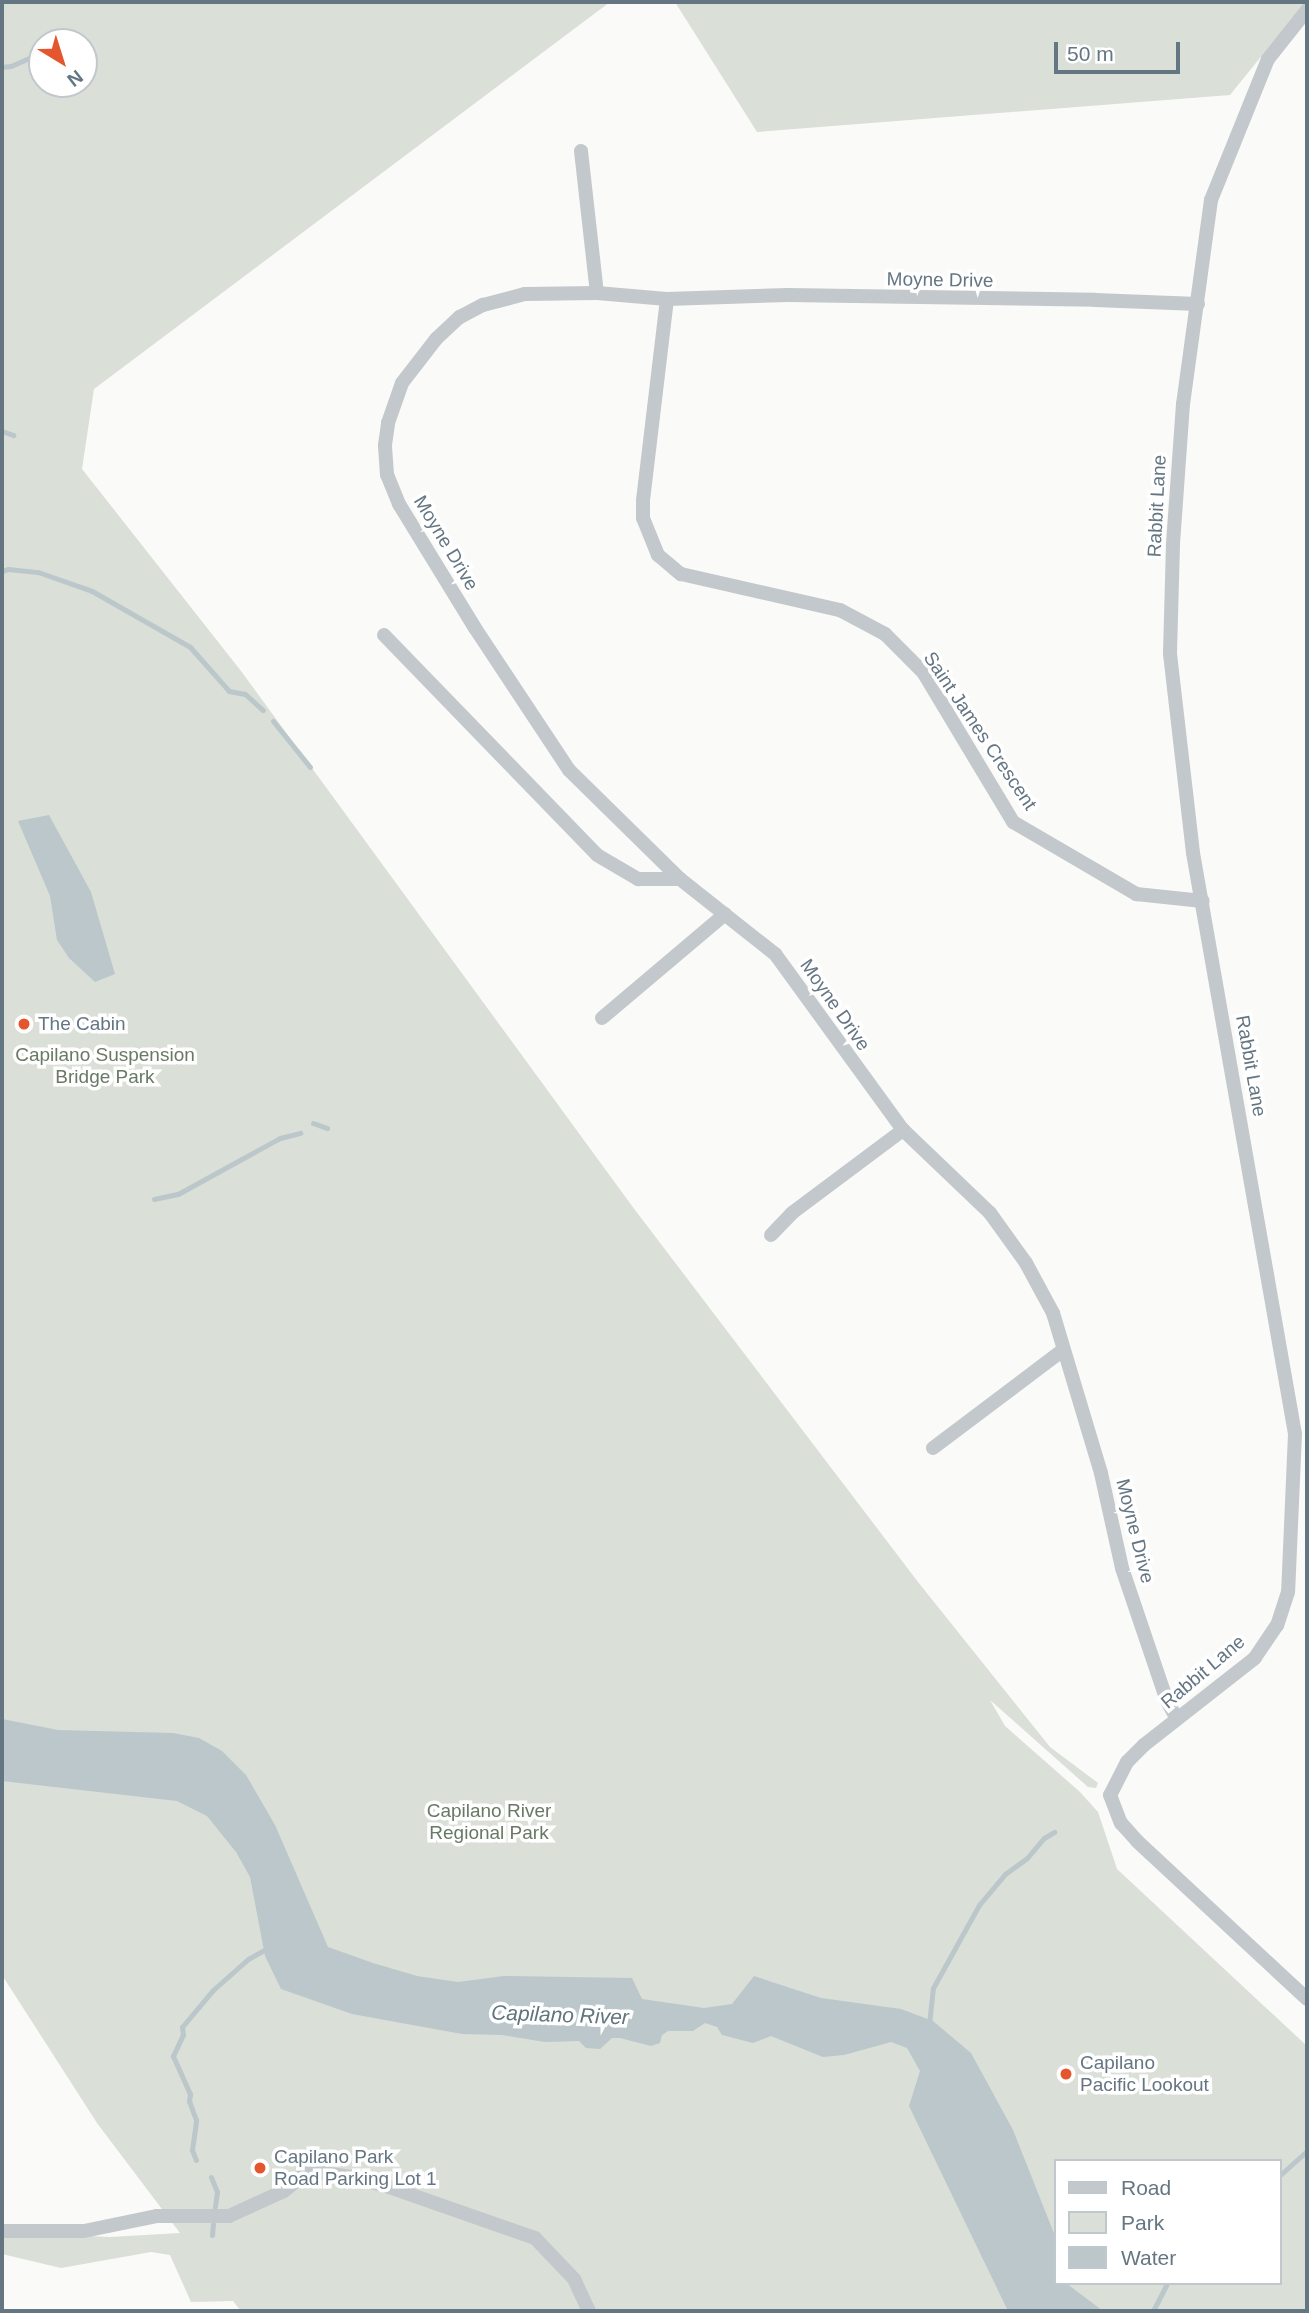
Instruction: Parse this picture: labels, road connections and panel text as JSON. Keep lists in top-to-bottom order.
{
  "streets": {
    "street": ["Moyne Drive", "Rabbit Lane", "Saint James Crescent"]
  },
  "crossings": [
    ["Moyne Drive", "Rabbit Lane"],
    ["Moyne Drive", "Saint James Crescent"],
    ["Rabbit Lane", "Saint James Crescent"]
  ],
  "water": ["Capilano River"],
  "parks": ["Capilano Suspension Bridge Park", "Capilano River Regional Park"],
  "places": ["The Cabin", "Capilano Pacific Lookout", "Capilano Park Road Parking Lot 1"],
  "legend": ["Road", "Park", "Water"],
  "scale_bar": "50 m",
  "north": "bottom right"
}
